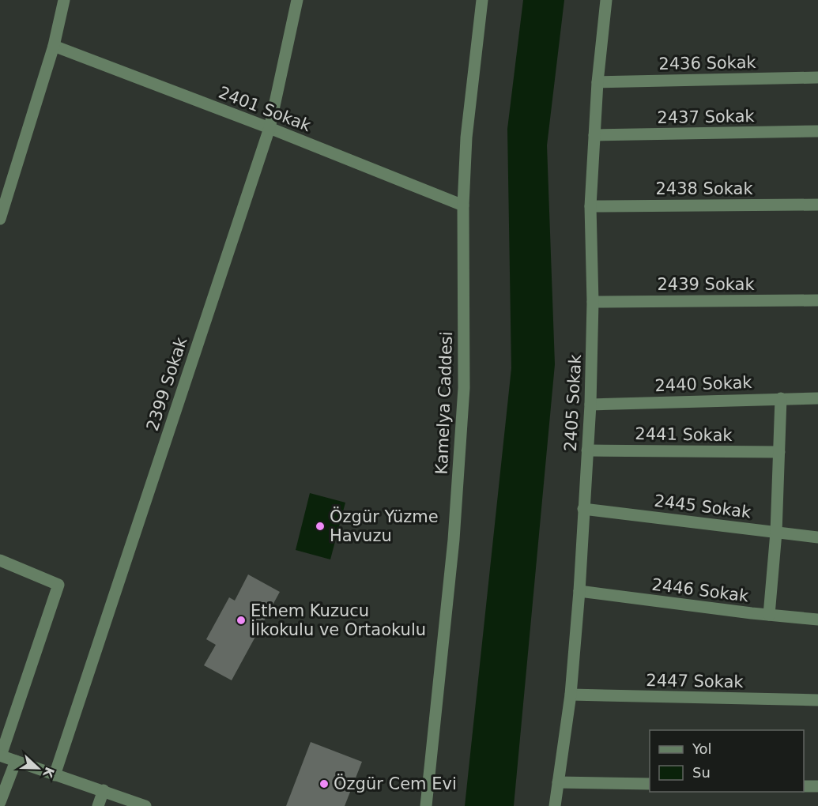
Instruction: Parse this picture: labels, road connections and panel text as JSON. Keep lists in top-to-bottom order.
{
  "streets": {
    "street": [
      "2436 Sokak",
      "2401 Sokak",
      "2437 Sokak",
      "2438 Sokak",
      "2439 Sokak",
      "2399 Sokak",
      "2440 Sokak",
      "Kamelya Caddesi",
      "2405 Sokak",
      "2441 Sokak",
      "2445 Sokak",
      "2446 Sokak",
      "2447 Sokak"
    ]
  },
  "crossings": [
    ["2436 Sokak", "2405 Sokak"],
    ["2401 Sokak", "2399 Sokak"],
    ["2401 Sokak", "Kamelya Caddesi"],
    ["2437 Sokak", "2405 Sokak"],
    ["2438 Sokak", "2405 Sokak"],
    ["2439 Sokak", "2405 Sokak"],
    ["2440 Sokak", "2405 Sokak"],
    ["2405 Sokak", "2441 Sokak"],
    ["2405 Sokak", "2445 Sokak"],
    ["2405 Sokak", "2446 Sokak"],
    ["2405 Sokak", "2447 Sokak"]
  ],
  "places": ["Özgür Yüzme Havuzu", "Ethem Kuzucu İlkokulu ve Ortaokulu", "Özgür Cem Evi"],
  "legend": ["Yol", "Su"],
  "north": "right"
}
